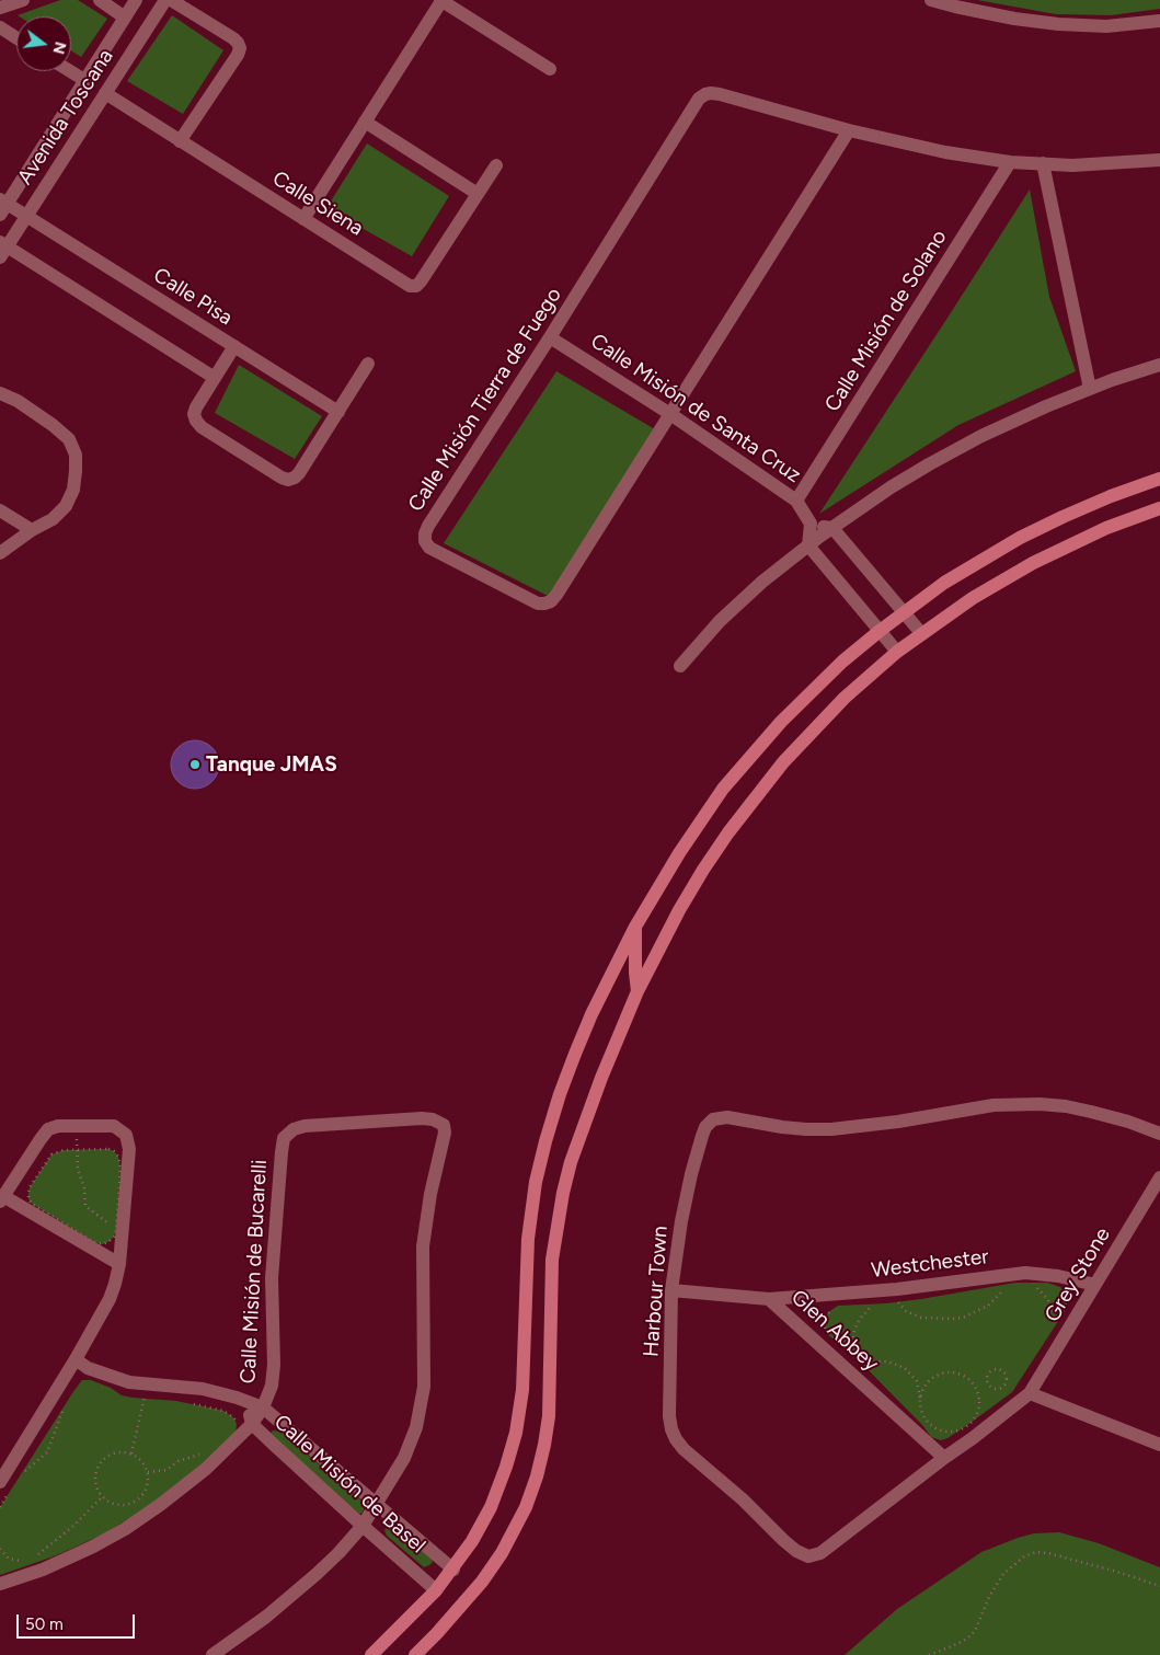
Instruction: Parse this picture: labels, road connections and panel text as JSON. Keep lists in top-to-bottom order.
{
  "streets": {
    "street": [
      "Avenida Toscana",
      "Calle Siena",
      "Calle Pisa",
      "Calle Misión de Solano",
      "Calle Misión Tierra de Fuego",
      "Calle Misión de Santa Cruz",
      "Westchester",
      "Calle Misión de Bucarelli",
      "Grey Stone",
      "Harbour Town",
      "Glen Abbey",
      "Calle Misión de Basel"
    ]
  },
  "crossings": [
    ["Avenida Toscana", "Calle Siena"],
    ["Avenida Toscana", "Calle Pisa"],
    ["Calle Misión de Solano", "Calle Misión Tierra de Fuego"],
    ["Calle Misión de Solano", "Calle Misión de Santa Cruz"],
    ["Calle Misión Tierra de Fuego", "Calle Misión de Santa Cruz"],
    ["Westchester", "Grey Stone"],
    ["Westchester", "Glen Abbey"],
    ["Calle Misión de Bucarelli", "Calle Misión de Basel"],
    ["Grey Stone", "Harbour Town"],
    ["Harbour Town", "Glen Abbey"]
  ],
  "places": ["Tanque JMAS"],
  "scale_bar": "50 m",
  "north": "right"
}
